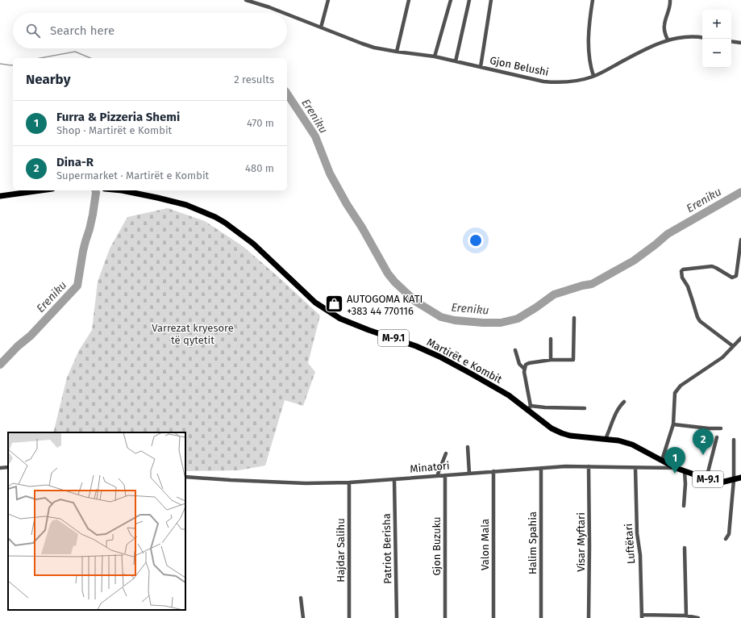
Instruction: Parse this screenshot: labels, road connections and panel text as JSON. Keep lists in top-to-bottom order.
{
  "streets": {
    "main road": ["M-9.1", "Martirët e Kombit"],
    "street": [
      "Gjon Belushi",
      "Minatori",
      "Visar Myftari",
      "Halim Spahia",
      "Luftëtari",
      "Valon Mala",
      "Gjon Buzuku",
      "Patriot Berisha",
      "Hajdar Salihu"
    ]
  },
  "crossings": [
    ["Martirët e Kombit", "Minatori"],
    ["Minatori", "Visar Myftari"],
    ["Minatori", "Halim Spahia"],
    ["Minatori", "Luftëtari"],
    ["Minatori", "Valon Mala"],
    ["Minatori", "Gjon Buzuku"],
    ["Minatori", "Patriot Berisha"],
    ["Minatori", "Hajdar Salihu"]
  ],
  "water": ["Ereniku"],
  "parks": ["Varrezat kryesore të qytetit"],
  "places": {
    "shop": ["AUTOGOMA KATI +383 44 770116"]
  },
  "page": {
    "map_buttons": ["+", "−"],
    "search": "Search here",
    "heading": ["Nearby", "2 results"],
    "list": [
      {
        "mark": "1",
        "name": "Furra & Pizzeria Shemi",
        "note": "Shop · Martirët e Kombit",
        "value": "470 m"
      },
      {
        "mark": "2",
        "name": "Dina-R",
        "note": "Supermarket · Martirët e Kombit",
        "value": "480 m"
      }
    ],
    "pins": ["2", "1"]
  }
}
